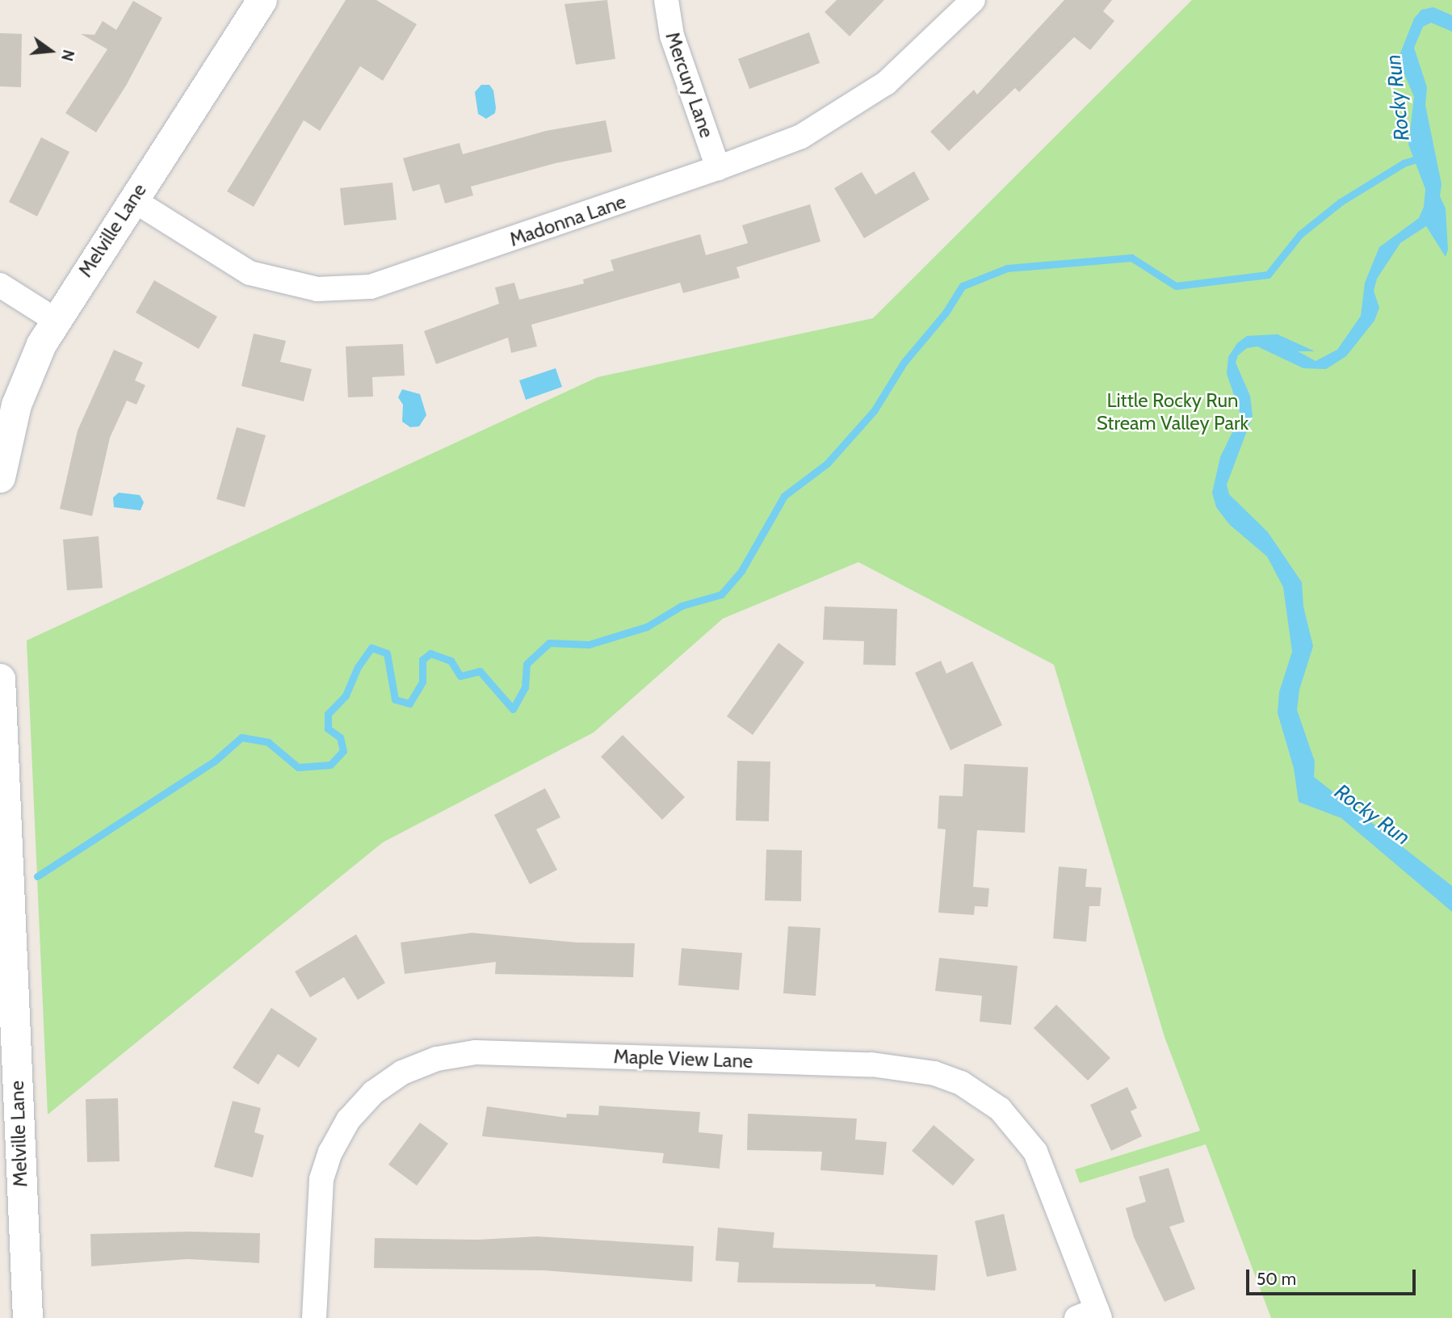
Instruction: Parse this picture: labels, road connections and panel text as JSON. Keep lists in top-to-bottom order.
{
  "streets": {
    "street": [
      "Mercury Lane",
      "Madonna Lane",
      "Melville Lane",
      "Maple View Lane"
    ]
  },
  "crossings": [
    ["Mercury Lane", "Madonna Lane"],
    ["Madonna Lane", "Melville Lane"]
  ],
  "water": ["Rocky Run"],
  "parks": ["Little Rocky Run Stream Valley Park"],
  "scale_bar": "50 m",
  "north": "right"
}
